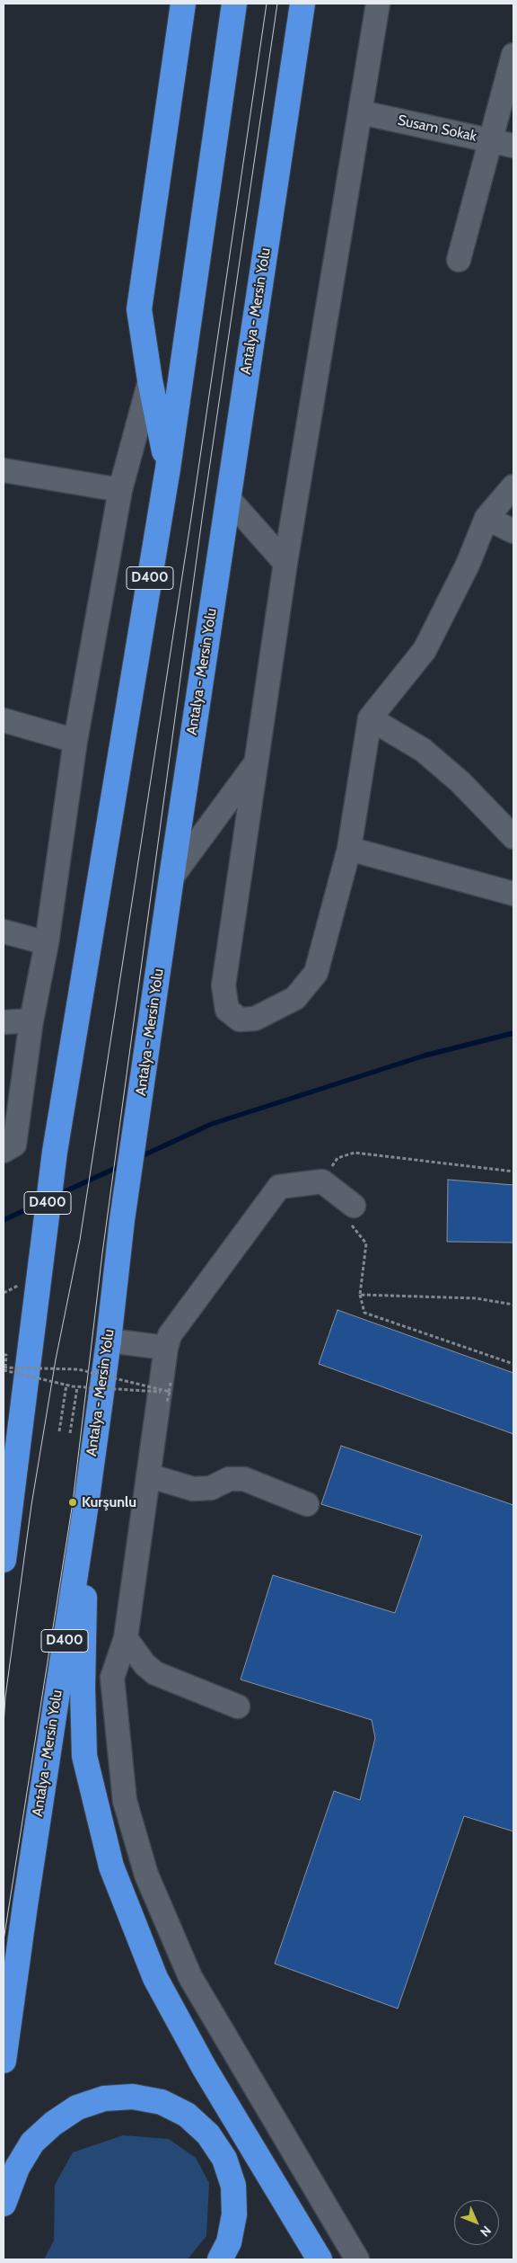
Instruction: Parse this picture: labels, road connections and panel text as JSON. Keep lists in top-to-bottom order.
{
  "streets": {
    "highway": ["Antalya - Mersin Yolu", "D400"],
    "street": ["Susam Sokak"]
  },
  "places": ["Kurşunlu"],
  "north": "bottom right"
}
